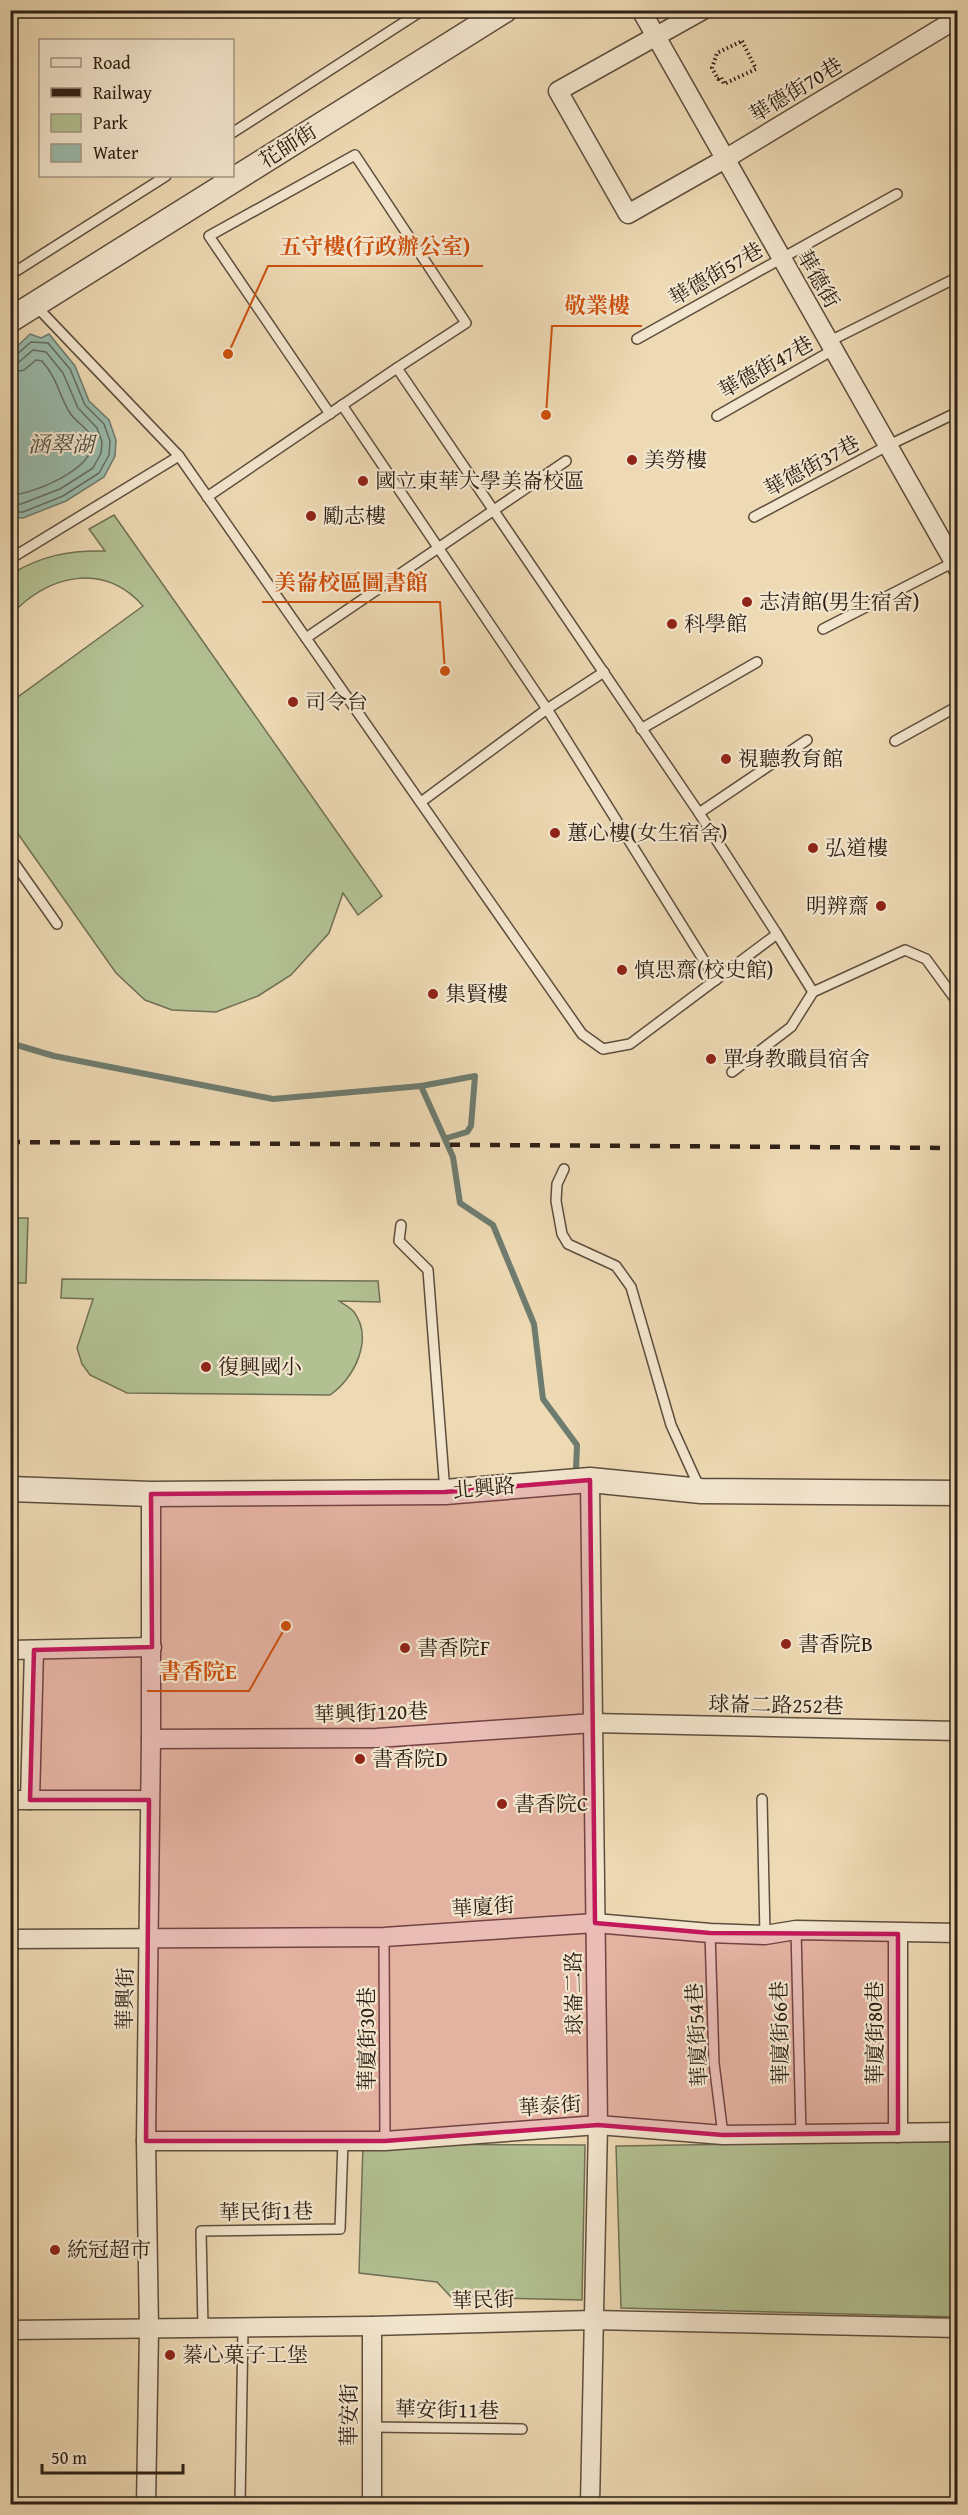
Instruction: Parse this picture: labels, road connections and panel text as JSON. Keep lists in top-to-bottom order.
{
  "streets": {
    "street": [
      "華德街70巷",
      "花師街",
      "華德街",
      "北興路",
      "球崙二路252巷",
      "華興街120巷",
      "華廈街",
      "球崙二路",
      "華興街",
      "華廈街80巷",
      "華泰街",
      "華民街",
      "華安街"
    ],
    "lane": [
      "華德街57巷",
      "華德街47巷",
      "華德街37巷",
      "華廈街66巷",
      "華廈街54巷",
      "華廈街30巷",
      "華民街1巷",
      "華安街11巷"
    ]
  },
  "crossings": [
    ["華德街70巷", "華德街"],
    ["華德街57巷", "華德街"],
    ["華德街", "華德街47巷"],
    ["華德街", "華德街37巷"],
    ["北興路", "球崙二路"],
    ["北興路", "華興街"],
    ["球崙二路252巷", "華興街120巷"],
    ["球崙二路252巷", "球崙二路"],
    ["華興街120巷", "球崙二路"],
    ["華興街120巷", "華興街"],
    ["華廈街", "球崙二路"],
    ["華廈街", "華興街"],
    ["華廈街", "華廈街66巷"],
    ["華廈街", "華廈街80巷"],
    ["華廈街", "華廈街54巷"],
    ["華廈街", "華廈街30巷"],
    ["球崙二路", "華泰街"],
    ["球崙二路", "華民街"],
    ["華興街", "華泰街"],
    ["華興街", "華民街"],
    ["華廈街66巷", "華泰街"],
    ["華廈街80巷", "華泰街"],
    ["華廈街54巷", "華泰街"],
    ["華廈街30巷", "華泰街"],
    ["華泰街", "華民街1巷"],
    ["華民街1巷", "華民街"],
    ["華民街", "華安街"],
    ["華安街11巷", "華安街"]
  ],
  "water": ["涵翠湖"],
  "places": [
    "五守樓(行政辦公室)",
    "敬業樓",
    "美勞樓",
    "國立東華大學美崙校區",
    "勵志樓",
    "志清館(男生宿舍)",
    "科學館",
    "美崙校區圖書館",
    "司令台",
    "視聽教育館",
    "蕙心樓(女生宿舍)",
    "弘道樓",
    "明辨齋",
    "慎思齋(校史館)",
    "集賢樓",
    "單身教職員宿舍",
    "復興國小",
    "書香院E",
    "書香院B",
    "書香院F",
    "書香院D",
    "書香院C",
    "統冠超市",
    "蓁心菓子工堡"
  ],
  "legend": [
    "Road",
    "Railway",
    "Park",
    "Water"
  ],
  "scale_bar": "50 m"
}
